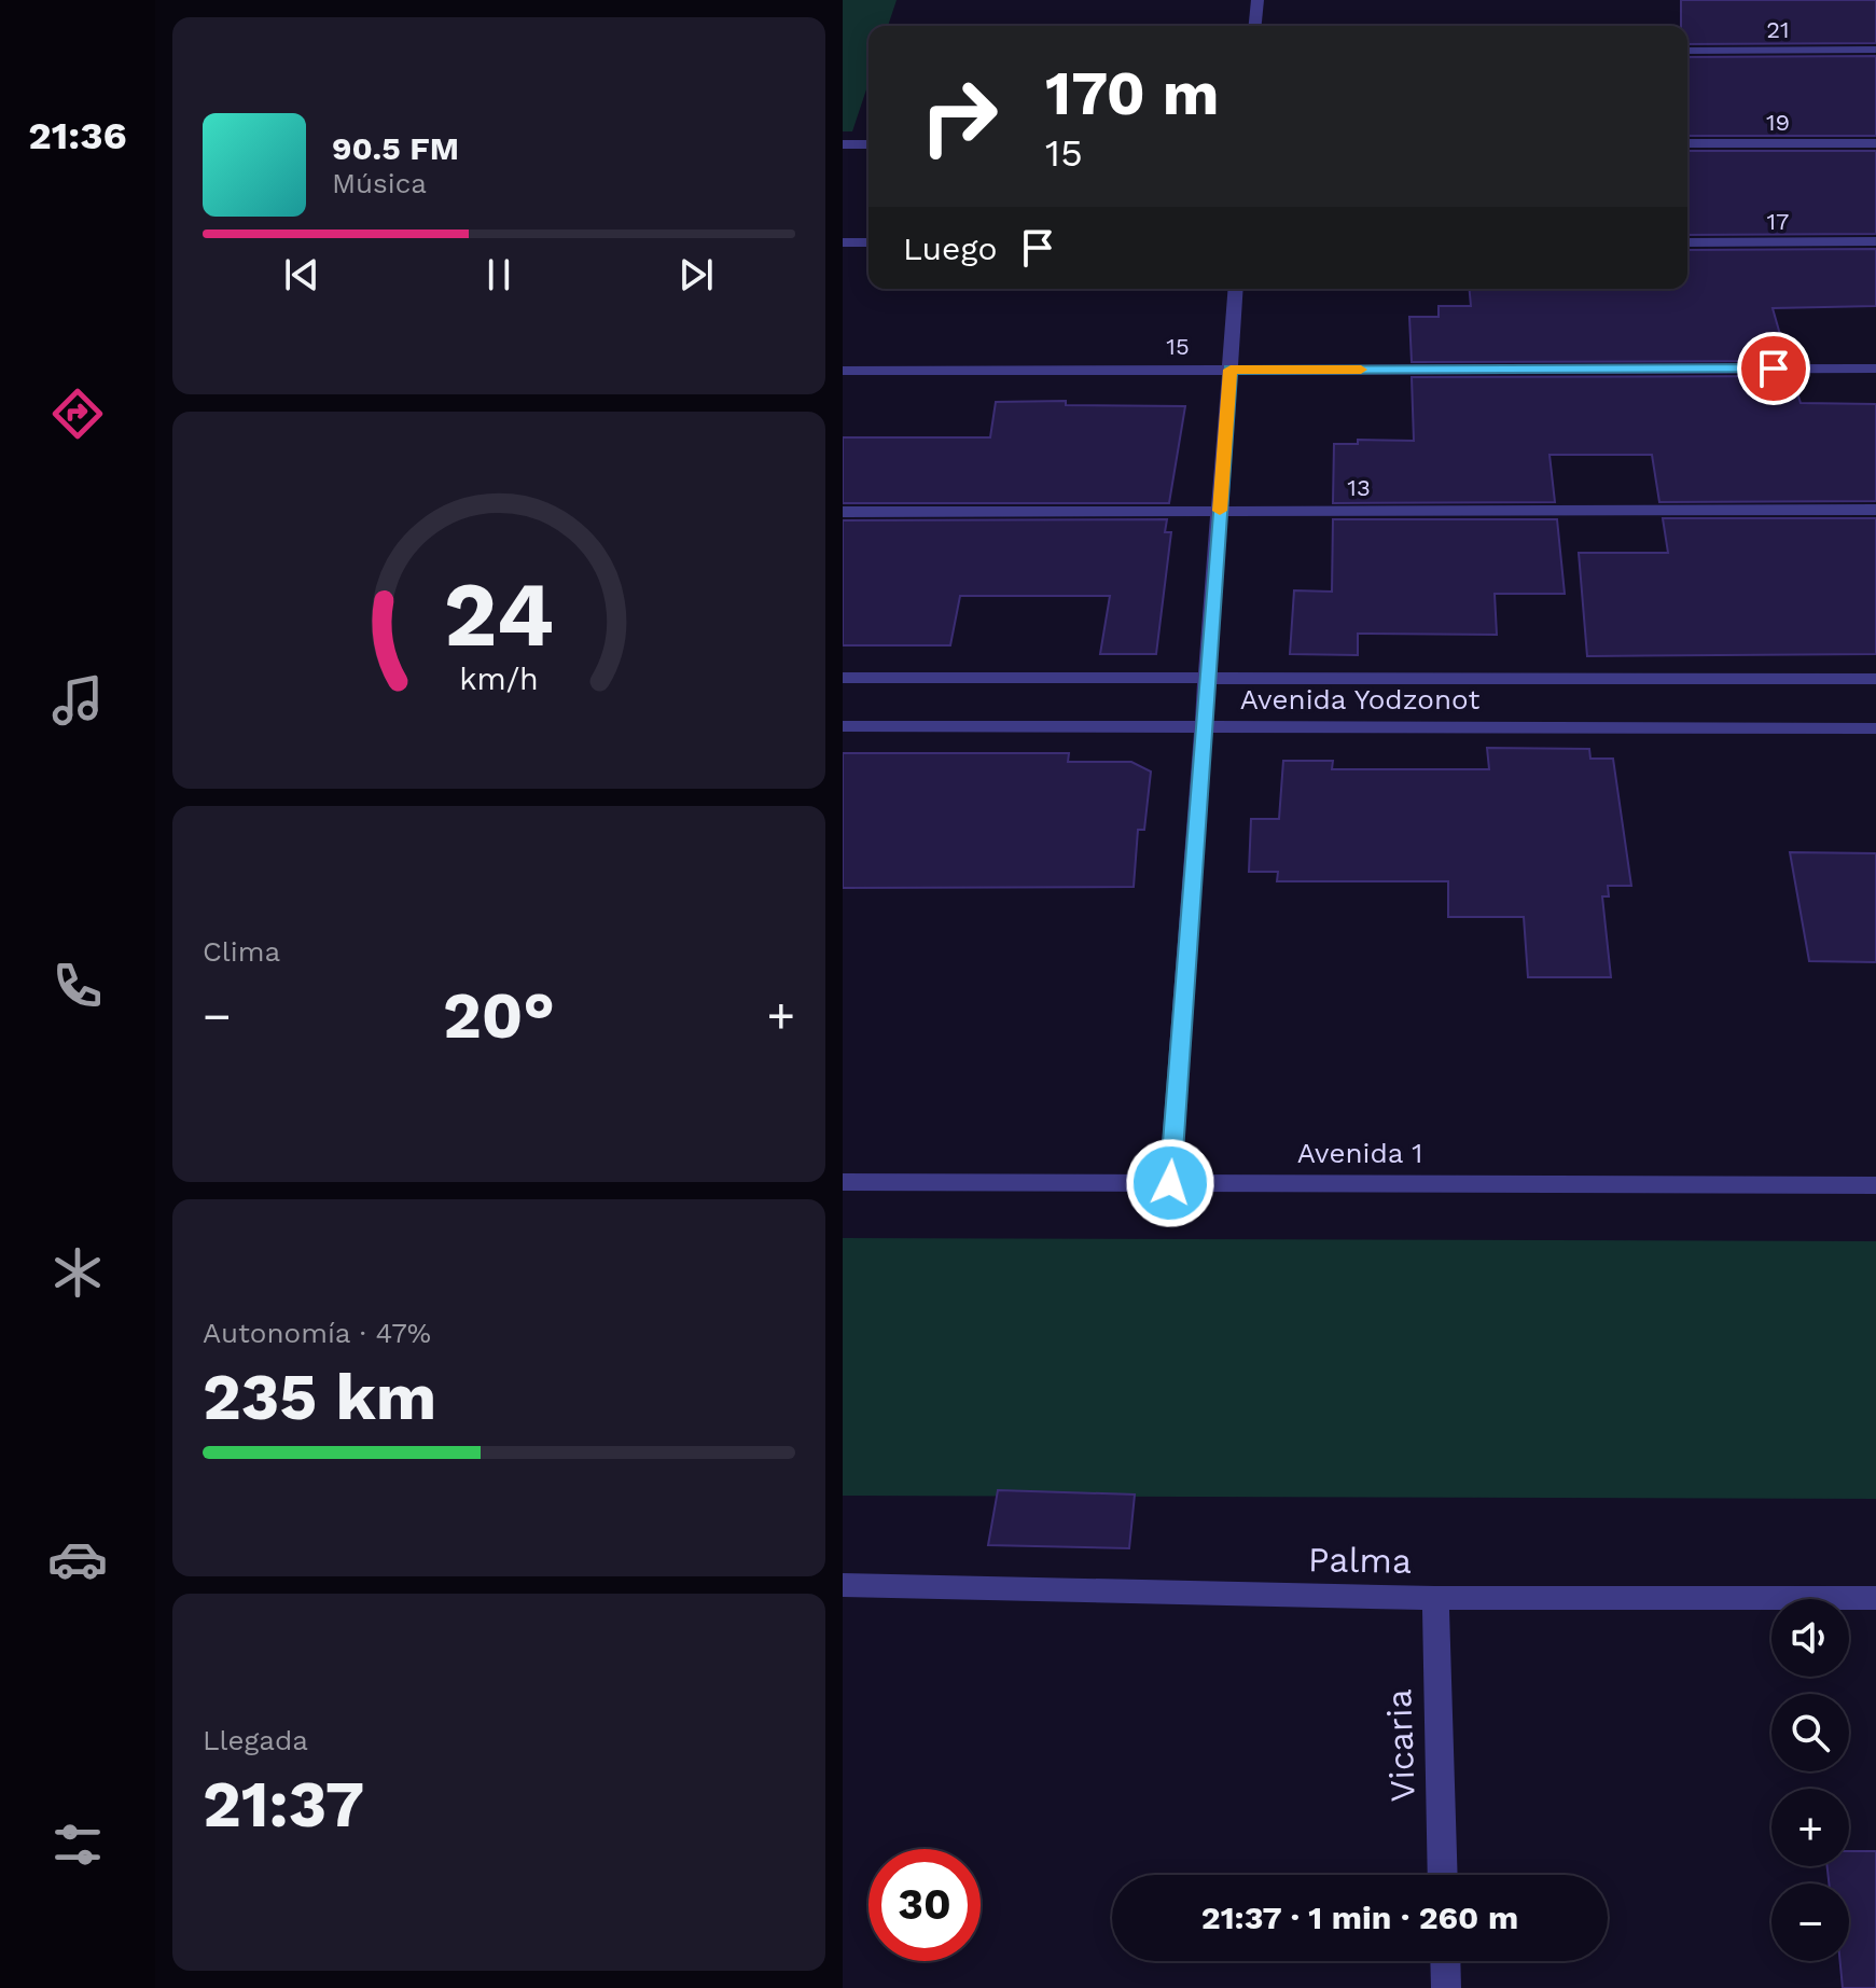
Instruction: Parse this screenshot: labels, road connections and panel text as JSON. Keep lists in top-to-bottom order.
{
  "streets": {
    "street": [
      "21",
      "19",
      "17",
      "15",
      "13",
      "Avenida Yodzonot",
      "Avenida 1",
      "Palma",
      "Vicaria"
    ]
  },
  "crossings": [
    ["Palma", "Vicaria"]
  ],
  "page": {
    "tabs": "21:36",
    "turn": ["170 m", "15"],
    "song": ["90.5 FM", "Música"],
    "then": "Luego",
    "tile": [
      "Clima",
      ["Autonomía · 47%", "235 km"],
      ["Llegada", "21:37"]
    ],
    "heat": ["−", "20°", "+"],
    "map_buttons": ["+", "−"],
    "limit": "30",
    "trip": "21:37 · 1 min · 260 m",
    "gauge": ["24", "km/h"]
  }
}
